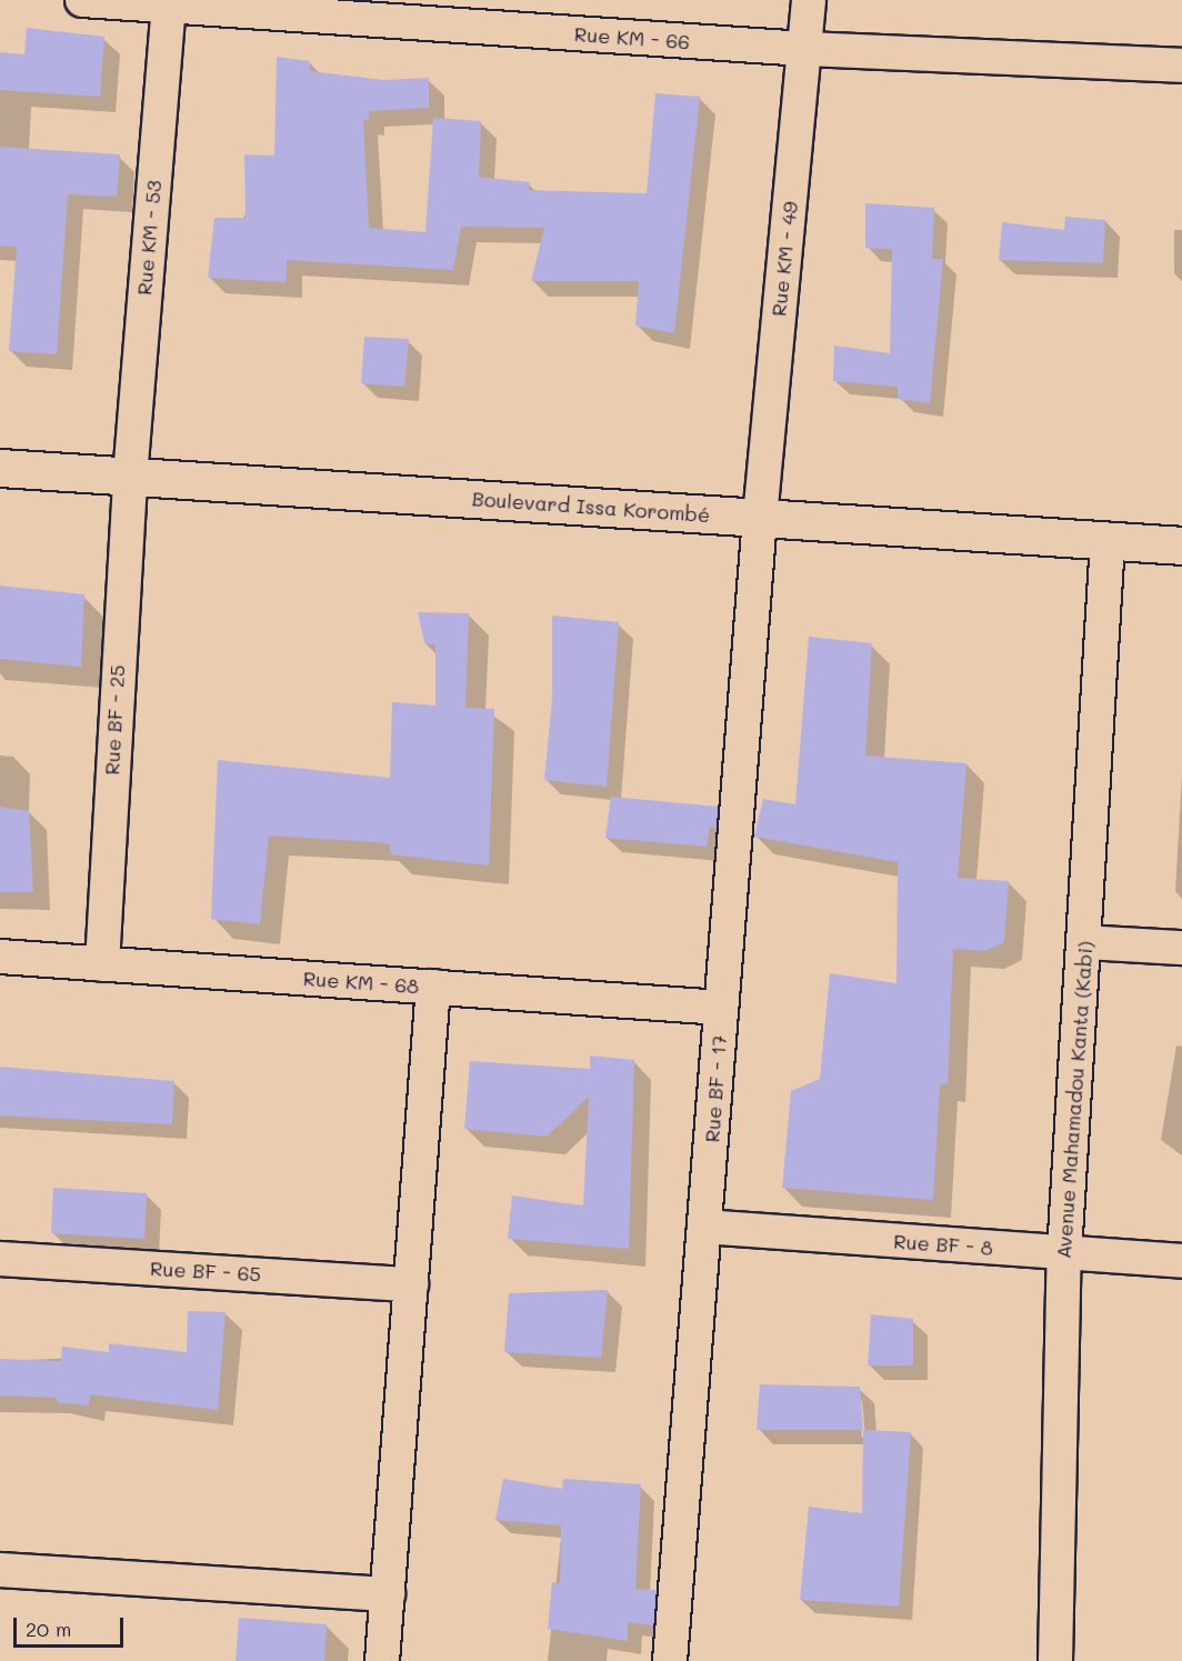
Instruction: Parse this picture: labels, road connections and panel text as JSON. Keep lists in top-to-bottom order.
{
  "streets": {
    "street": [
      "Rue KM - 66",
      "Rue KM - 53",
      "Rue KM - 49",
      "Boulevard Issa Korombé",
      "Rue BF - 25",
      "Rue KM - 68",
      "Rue BF - 17",
      "Avenue Mahamadou Kanta (Kabi)",
      "Rue BF - 8",
      "Rue BF - 65"
    ]
  },
  "crossings": [
    ["Rue KM - 66", "Rue KM - 53"],
    ["Rue KM - 66", "Rue KM - 49"],
    ["Rue KM - 53", "Boulevard Issa Korombé"],
    ["Rue KM - 53", "Rue BF - 25"],
    ["Rue KM - 49", "Boulevard Issa Korombé"],
    ["Rue KM - 49", "Rue BF - 17"],
    ["Boulevard Issa Korombé", "Rue BF - 25"],
    ["Boulevard Issa Korombé", "Rue BF - 17"],
    ["Boulevard Issa Korombé", "Avenue Mahamadou Kanta (Kabi)"],
    ["Rue BF - 25", "Rue KM - 68"],
    ["Rue KM - 68", "Rue BF - 17"],
    ["Rue BF - 17", "Rue BF - 8"],
    ["Avenue Mahamadou Kanta (Kabi)", "Rue BF - 8"]
  ],
  "scale_bar": "20 m"
}
